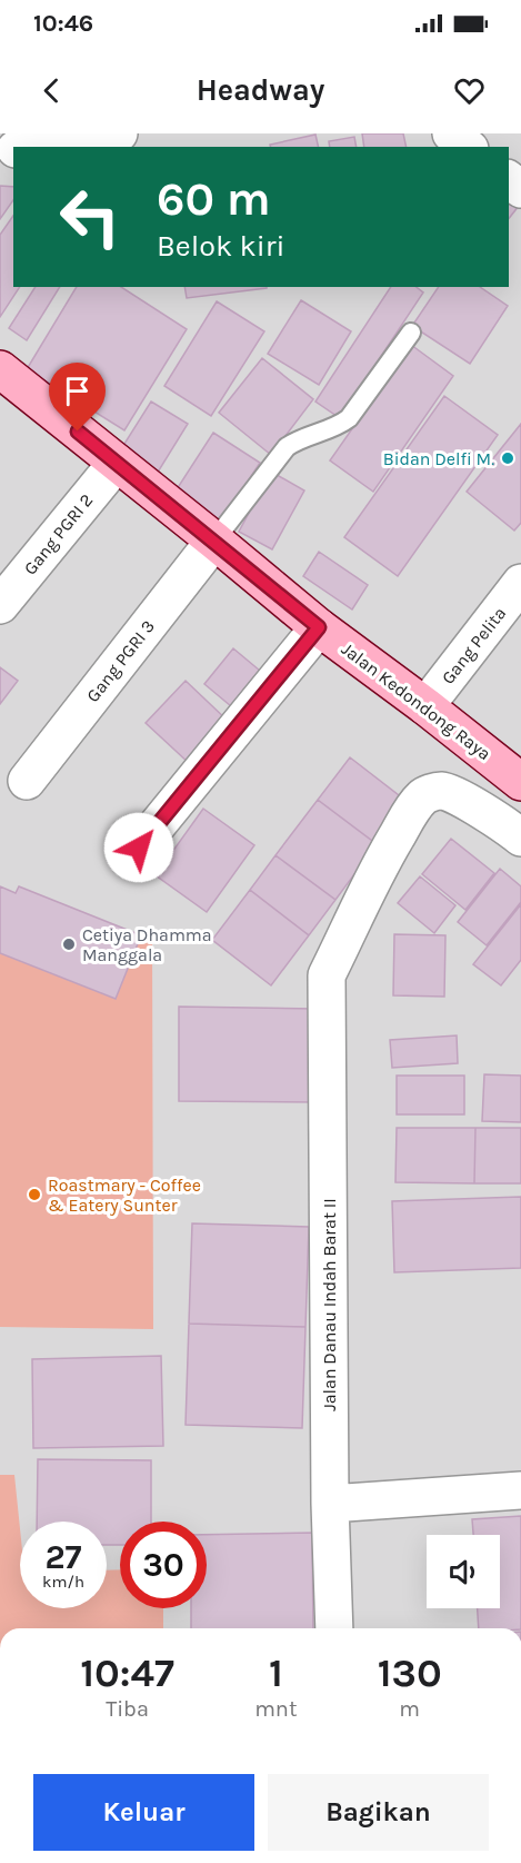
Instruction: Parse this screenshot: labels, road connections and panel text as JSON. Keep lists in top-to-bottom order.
{
  "streets": {
    "street": [
      "Gang PGRI 2",
      "Gang Pelita",
      "Gang PGRI 3",
      "Jalan Kedondong Raya",
      "Jalan Danau Indah Barat II"
    ]
  },
  "crossings": [
    ["Gang PGRI 2", "Jalan Kedondong Raya"],
    ["Gang Pelita", "Jalan Kedondong Raya"],
    ["Gang PGRI 3", "Jalan Kedondong Raya"]
  ],
  "places": ["Bidan Delfi M.", "Cetiya Dhamma Manggala", "Roastmary - Coffee & Eatery Sunter"],
  "page": {
    "status": "10:46",
    "header": "Headway",
    "turn": ["60 m", "Belok kiri"],
    "speed": "27 km/h",
    "limit": "30",
    "eta": [
      "10:47",
      "Tiba",
      "1",
      "mnt",
      "130",
      "m"
    ],
    "buttons": ["Keluar", "Bagikan"]
  }
}
